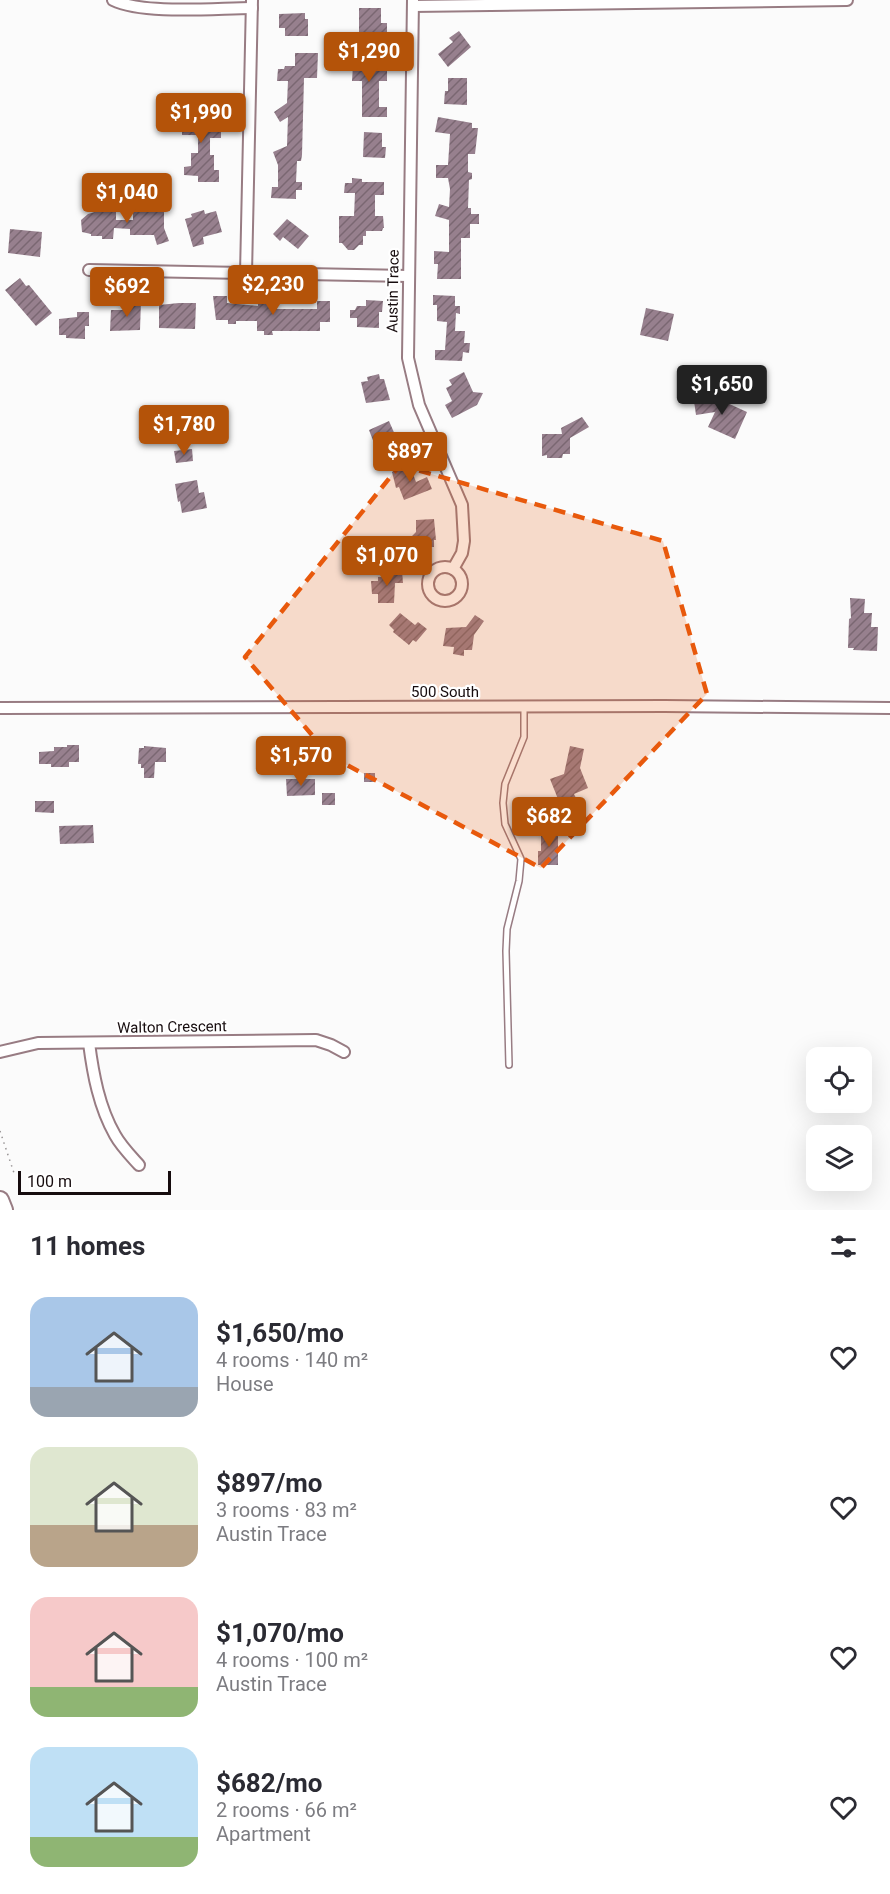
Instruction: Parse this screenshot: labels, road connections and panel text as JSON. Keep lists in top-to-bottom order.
{
  "streets": {
    "street": ["Austin Trace", "500 South", "Walton Crescent"]
  },
  "scale_bar": "100 m",
  "page": {
    "price": [
      "$1,290",
      "$1,990",
      "$1,040",
      "$2,230",
      "$692",
      "$1,650",
      "$1,780",
      "$897",
      "$1,070",
      "$1,570",
      "$682"
    ],
    "scale": "100 m",
    "heading": "11 homes",
    "list": [
      {
        "name": "$1,650/mo",
        "note": "4 rooms · 140 m² · House"
      },
      {
        "name": "$897/mo",
        "note": "3 rooms · 83 m² · Austin Trace"
      },
      {
        "name": "$1,070/mo",
        "note": "4 rooms · 100 m² · Austin Trace"
      },
      {
        "name": "$682/mo",
        "note": "2 rooms · 66 m² · Apartment"
      }
    ]
  }
}
